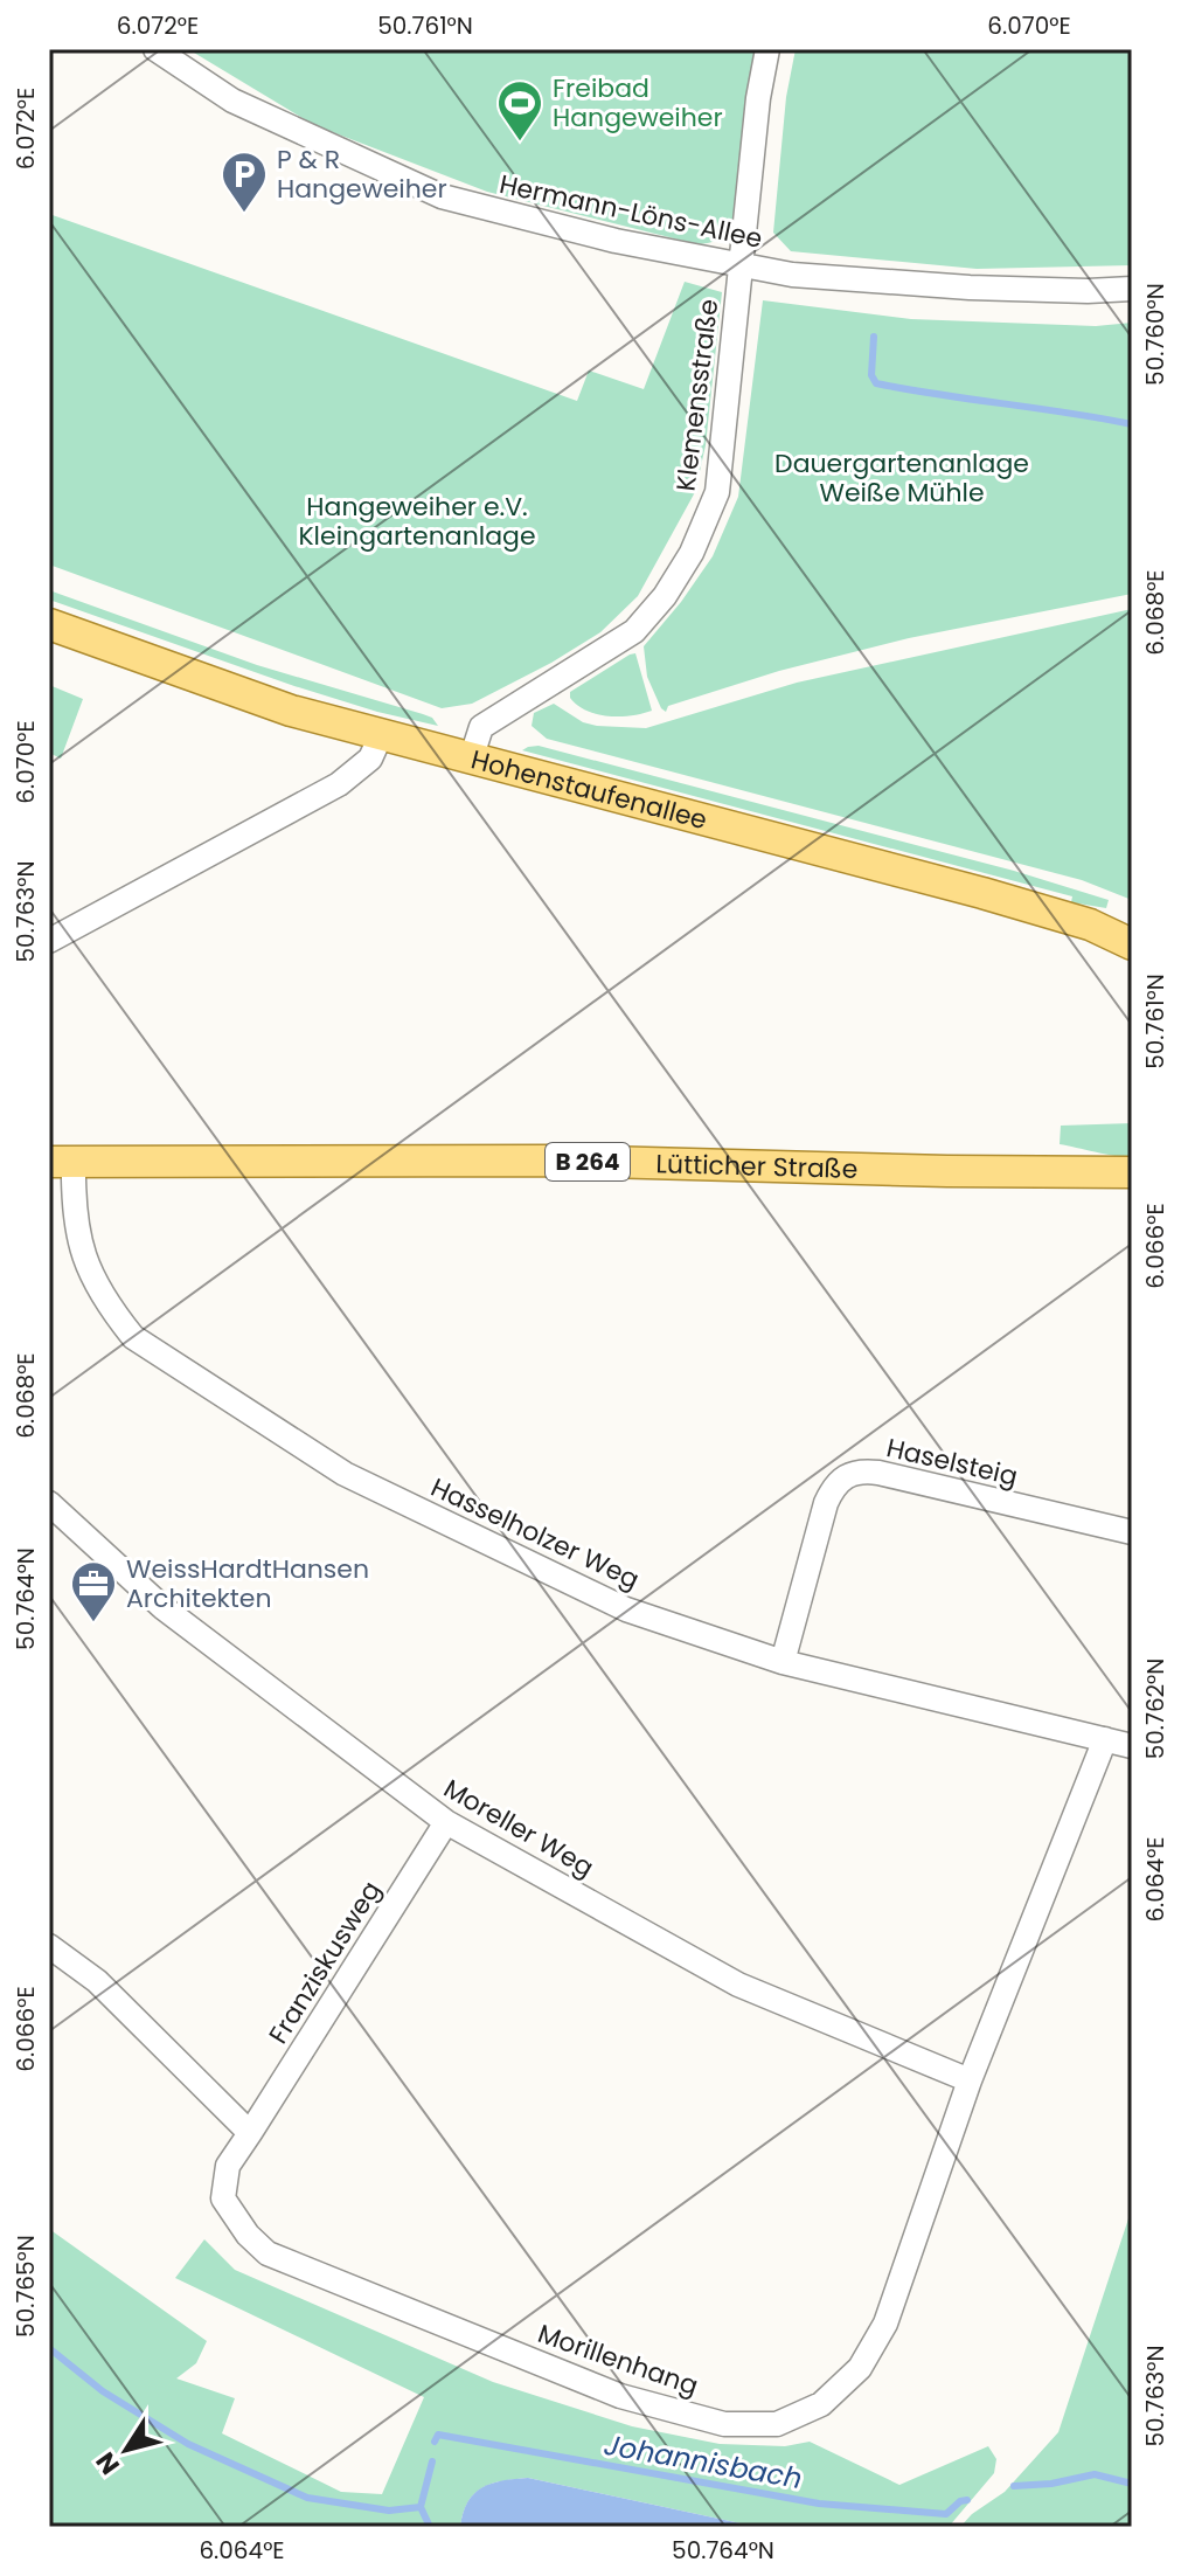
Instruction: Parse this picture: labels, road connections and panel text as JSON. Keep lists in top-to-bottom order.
{
  "streets": {
    "main road": ["Hohenstaufenallee", "B 264", "Lütticher Straße"],
    "street": [
      "Hermann-Löns-Allee",
      "Klemensstraße",
      "Haselsteig",
      "Hasselholzer Weg",
      "Moreller Weg",
      "Franziskusweg",
      "Morillenhang"
    ]
  },
  "crossings": [
    ["Hermann-Löns-Allee", "Klemensstraße"],
    ["Klemensstraße", "Hohenstaufenallee"],
    ["Lütticher Straße", "Hasselholzer Weg"],
    ["Haselsteig", "Hasselholzer Weg"],
    ["Hasselholzer Weg", "Morillenhang"],
    ["Moreller Weg", "Franziskusweg"],
    ["Moreller Weg", "Morillenhang"],
    ["Franziskusweg", "Morillenhang"]
  ],
  "water": ["Johannisbach"],
  "parks": ["Dauergartenanlage Weiße Mühle", "Hangeweiher e.V. Kleingartenanlage"],
  "places": {
    "sports": ["Freibad Hangeweiher"],
    "parking": ["P & R Hangeweiher"],
    "office": ["WeissHardtHansen Architekten"]
  },
  "north": "bottom left",
  "coordinates": [
    "6.072°E",
    "50.761°N",
    "6.070°E",
    "50.760°N",
    "6.068°E",
    "50.763°N",
    "6.066°E",
    "50.764°N",
    "50.762°N",
    "6.064°E",
    "50.765°N"
  ]
}
